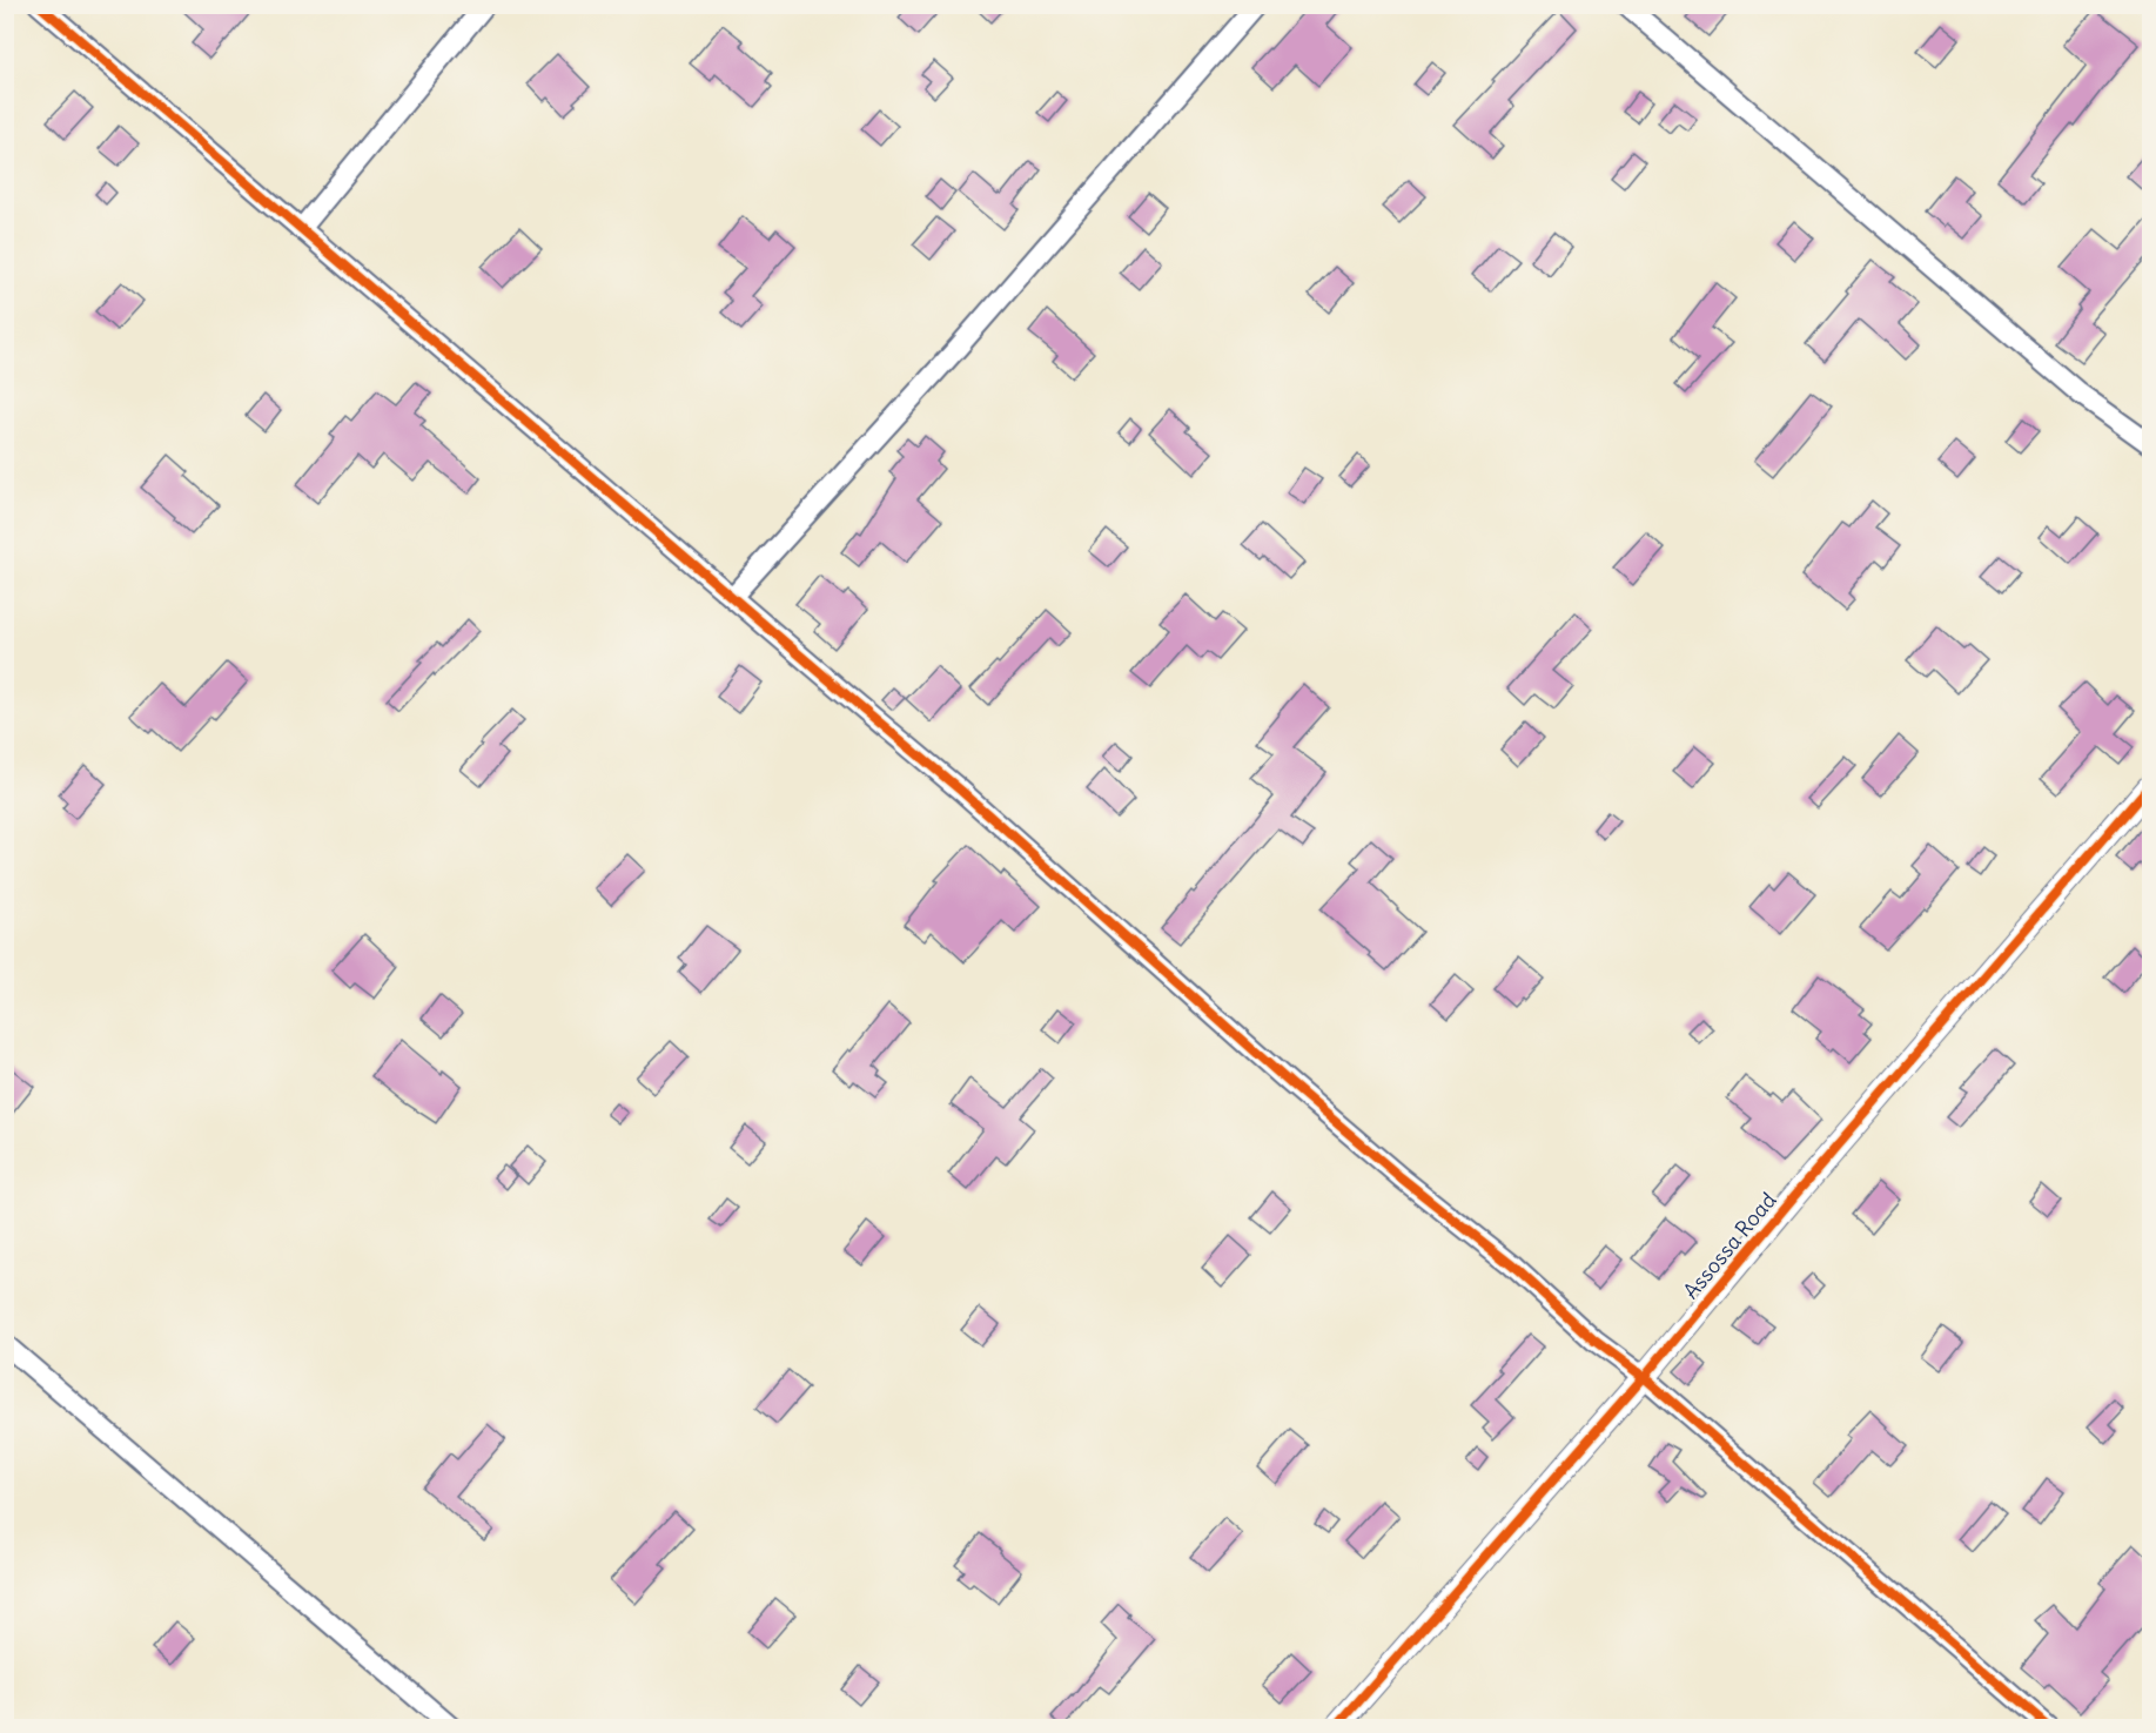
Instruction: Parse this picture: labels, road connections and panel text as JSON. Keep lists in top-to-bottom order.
{
  "streets": {
    "street": ["Assossa Road"]
  }
}
